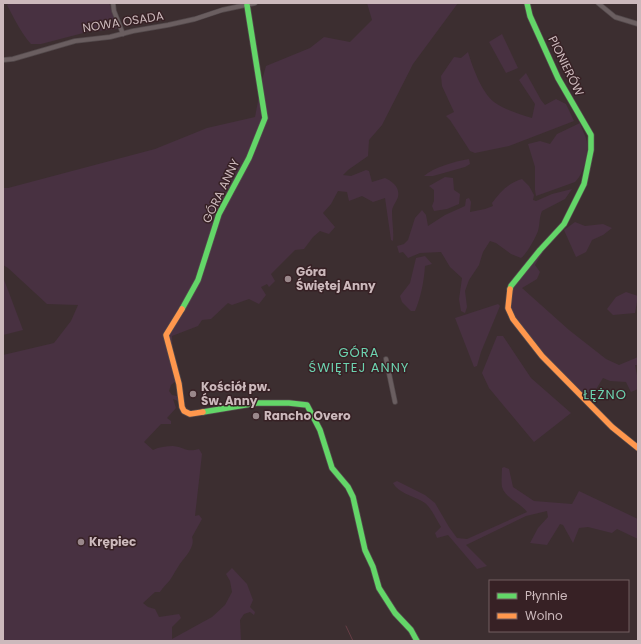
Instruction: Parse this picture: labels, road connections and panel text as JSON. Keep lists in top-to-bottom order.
{
  "streets": {
    "street": ["NOWA OSADA", "PIONIERÓW", "GÓRA ANNY"]
  },
  "crossings": [
    ["NOWA OSADA", "GÓRA ANNY"]
  ],
  "districts": ["GÓRA ŚWIĘTEJ ANNY", "ŁĘŻNO"],
  "places": [
    "Góra Świętej Anny",
    "Kościół pw. Św. Anny",
    "Rancho Overo",
    "Krępiec"
  ],
  "legend": ["Płynnie", "Wolno"]
}
